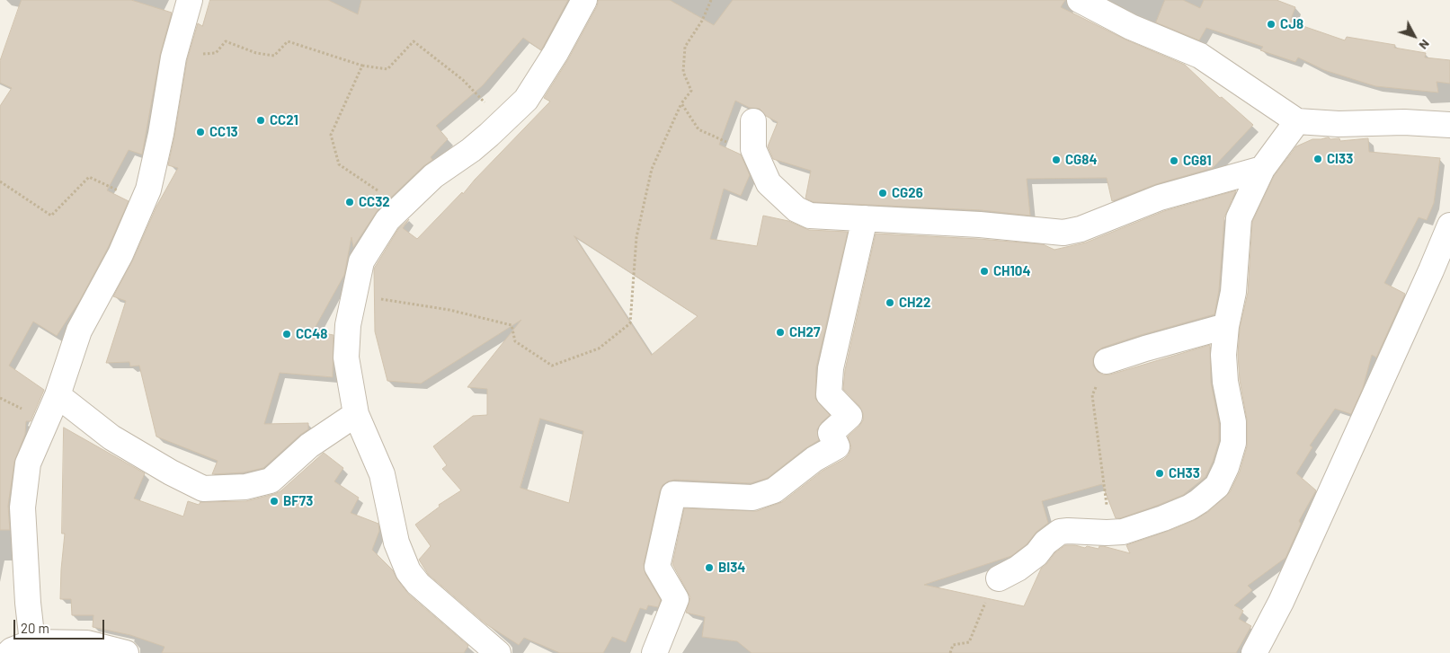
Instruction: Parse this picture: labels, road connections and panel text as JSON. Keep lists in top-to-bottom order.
{
  "places": [
    "CJ8",
    "CC21",
    "CC13",
    "CI33",
    "CG84",
    "CG81",
    "CG26",
    "CC32",
    "CH104",
    "CH22",
    "CH27",
    "CC48",
    "CH33",
    "BF73",
    "BI34"
  ],
  "scale_bar": "20 m",
  "north": "bottom right"
}
